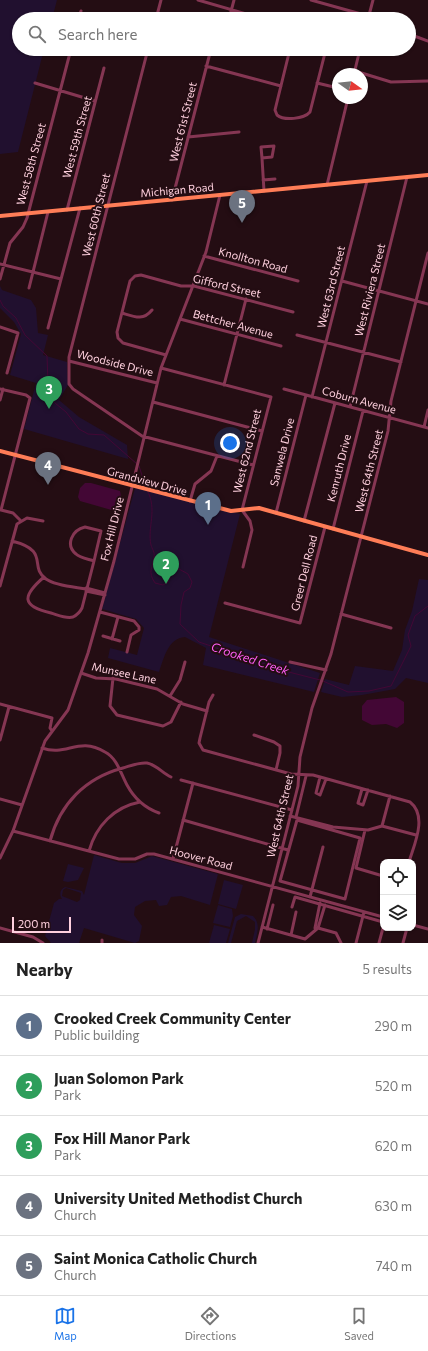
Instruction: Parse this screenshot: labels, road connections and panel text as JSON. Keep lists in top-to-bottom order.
{
  "streets": {
    "main road": ["Michigan Road", "Grandview Drive"],
    "street": [
      "West 61st Street",
      "West 59th Street",
      "West 58th Street",
      "West 60th Street",
      "Knollton Road",
      "Gifford Street",
      "West 63rd Street",
      "West Riviera Street",
      "Bettcher Avenue",
      "Woodside Drive",
      "Coburn Avenue",
      "West 62nd Street",
      "Sanwela Drive",
      "Kenruth Drive",
      "West 64th Street",
      "Fox Hill Drive",
      "Greer Dell Road",
      "Munsee Lane",
      "Hoover Road"
    ]
  },
  "crossings": [
    ["West 61st Street", "Michigan Road"],
    ["West 59th Street", "Michigan Road"],
    ["West 58th Street", "Michigan Road"],
    ["Michigan Road", "West 60th Street"],
    ["Michigan Road", "West 63rd Street"],
    ["Michigan Road", "West Riviera Street"],
    ["Michigan Road", "Fox Hill Drive"],
    ["West 60th Street", "Woodside Drive"],
    ["West 60th Street", "Fox Hill Drive"],
    ["Knollton Road", "Fox Hill Drive"],
    ["Gifford Street", "Fox Hill Drive"],
    ["West 63rd Street", "Coburn Avenue"],
    ["West Riviera Street", "Coburn Avenue"],
    ["Bettcher Avenue", "Fox Hill Drive"],
    ["Woodside Drive", "Fox Hill Drive"],
    ["Coburn Avenue", "Sanwela Drive"],
    ["Coburn Avenue", "Kenruth Drive"],
    ["Coburn Avenue", "West 64th Street"],
    ["West 62nd Street", "Grandview Drive"],
    ["Sanwela Drive", "Grandview Drive"],
    ["Kenruth Drive", "Grandview Drive"],
    ["West 64th Street", "Grandview Drive"],
    ["West 64th Street", "Hoover Road"],
    ["Grandview Drive", "Fox Hill Drive"],
    ["Grandview Drive", "Greer Dell Road"],
    ["Fox Hill Drive", "Munsee Lane"],
    ["Fox Hill Drive", "Hoover Road"]
  ],
  "water": ["Crooked Creek"],
  "scale_bar": "200 m",
  "north": "right",
  "page": {
    "search": "Search here",
    "pins": [
      "5",
      "3",
      "4",
      "1",
      "2"
    ],
    "scale": "200 m",
    "heading": ["Nearby", "5 results"],
    "list": [
      {
        "mark": "1",
        "name": "Crooked Creek Community Center",
        "note": "Public building",
        "value": "290 m"
      },
      {
        "mark": "2",
        "name": "Juan Solomon Park",
        "note": "Park",
        "value": "520 m"
      },
      {
        "mark": "3",
        "name": "Fox Hill Manor Park",
        "note": "Park",
        "value": "620 m"
      },
      {
        "mark": "4",
        "name": "University United Methodist Church",
        "note": "Church",
        "value": "630 m"
      },
      {
        "mark": "5",
        "name": "Saint Monica Catholic Church",
        "note": "Church",
        "value": "740 m"
      }
    ],
    "nav": ["Map", "Directions", "Saved"]
  }
}
